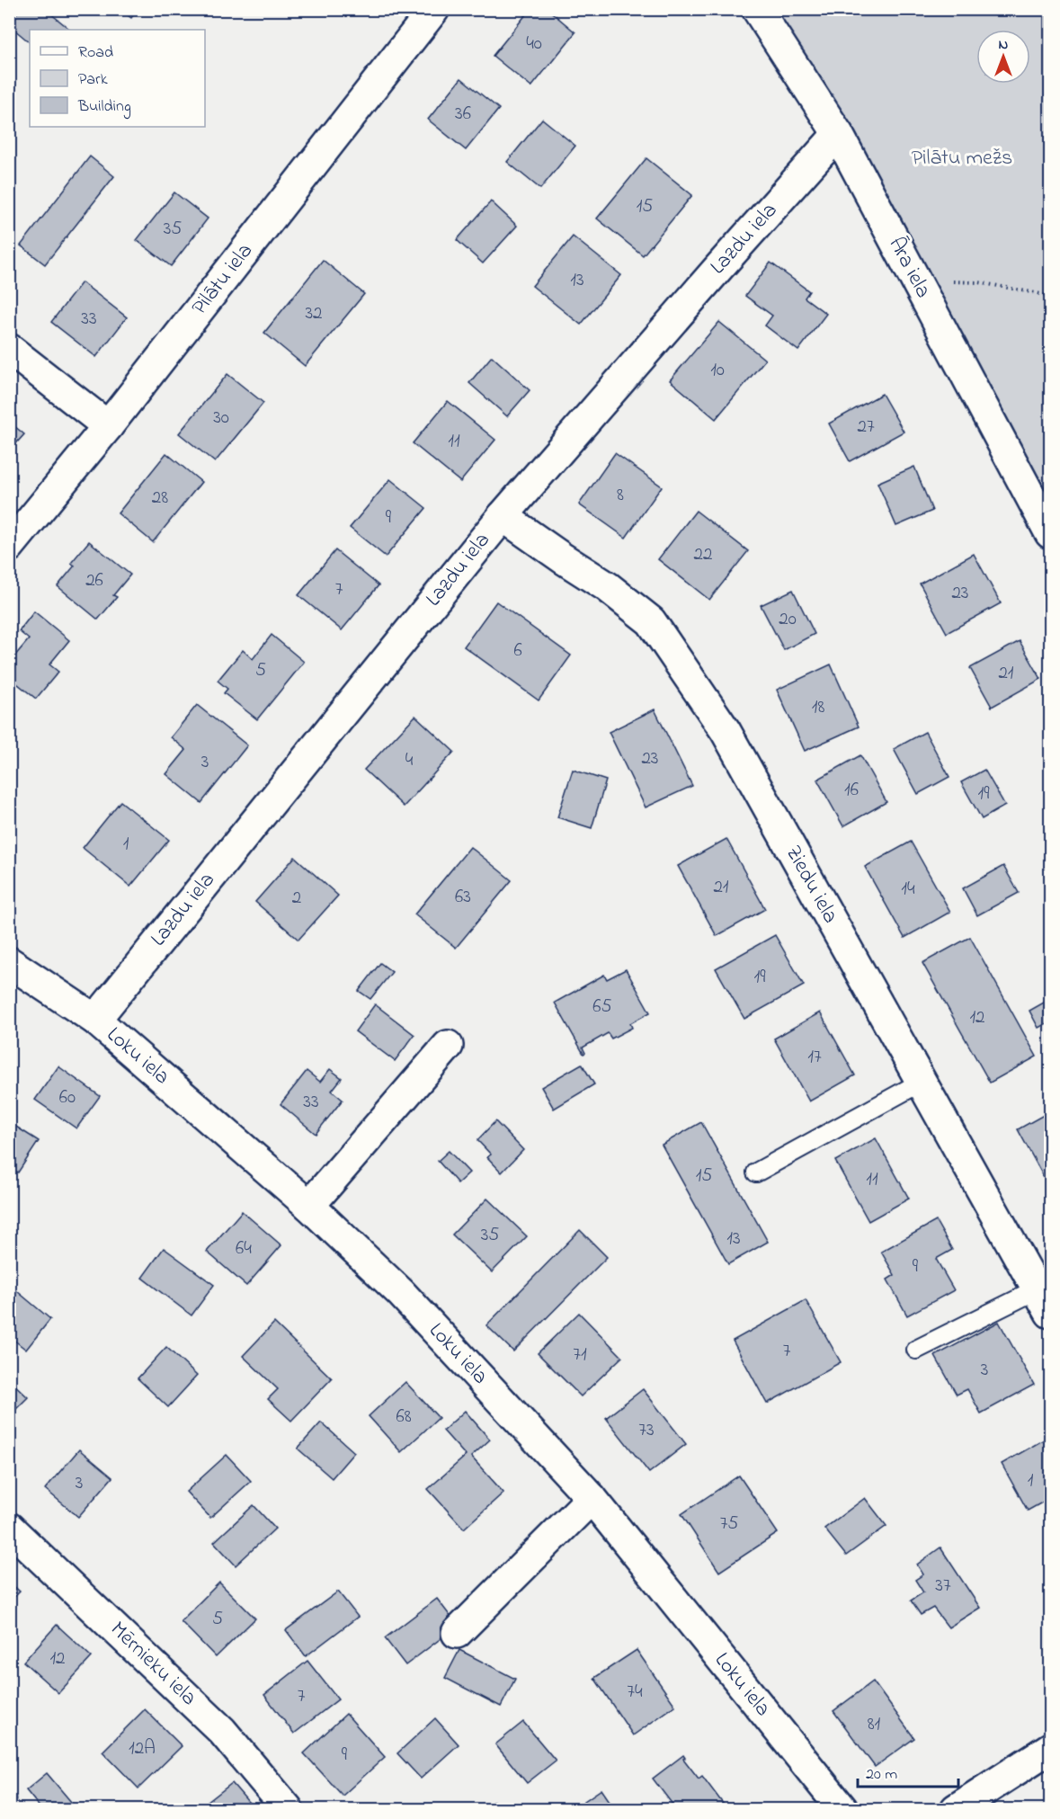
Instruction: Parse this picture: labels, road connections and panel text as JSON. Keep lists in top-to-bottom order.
{
  "streets": {
    "street": [
      "Lazdu iela",
      "Āra iela",
      "Pilātu iela",
      "Ziedu iela",
      "Loku iela",
      "Mērnieku iela"
    ]
  },
  "crossings": [
    ["Lazdu iela", "Āra iela"],
    ["Lazdu iela", "Ziedu iela"],
    ["Lazdu iela", "Loku iela"]
  ],
  "parks": ["Pilātu mežs"],
  "house_numbers": [
    "40",
    "36",
    "15",
    "35",
    "13",
    "32",
    "33",
    "10",
    "30",
    "27",
    "11",
    "8",
    "28",
    "9",
    "22",
    "26",
    "7",
    "23",
    "20",
    "6",
    "5",
    "21",
    "18",
    "23",
    "4",
    "3",
    "16",
    "19",
    "1",
    "21",
    "14",
    "63",
    "2",
    "19",
    "65",
    "12",
    "17",
    "60",
    "33",
    "15",
    "11",
    "35",
    "13",
    "64",
    "9",
    "7",
    "71",
    "3",
    "68",
    "73",
    "1",
    "3",
    "75",
    "37",
    "5",
    "12",
    "74",
    "7",
    "81",
    "12A",
    "9"
  ],
  "legend": ["Road", "Park", "Building"],
  "scale_bar": "20 m",
  "north": "top"
}
